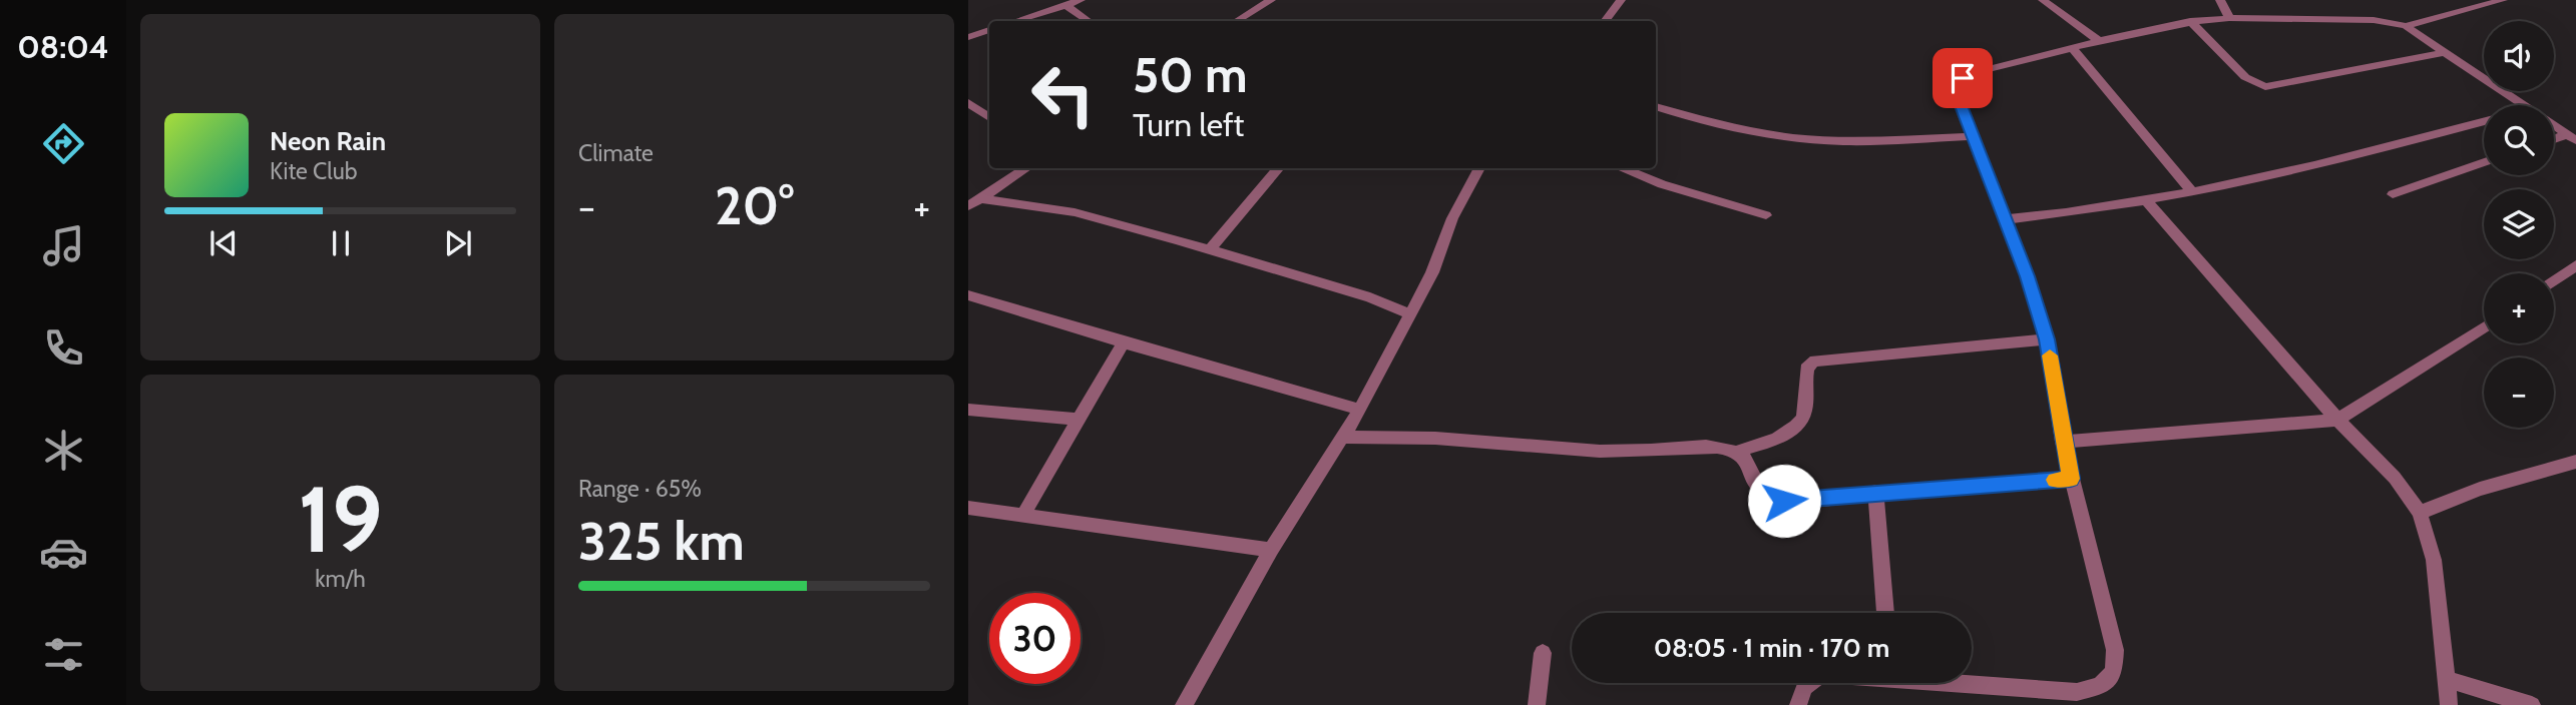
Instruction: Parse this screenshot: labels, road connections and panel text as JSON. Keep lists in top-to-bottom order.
{
  "page": {
    "tabs": "08:04",
    "tile": [
      "Climate",
      ["19", "km/h"],
      ["Range · 65%", "325 km"]
    ],
    "map_buttons": ["+", "−"],
    "turn": ["50 m", "Turn left"],
    "song": ["Neon Rain", "Kite Club"],
    "heat": ["−", "20°", "+"],
    "limit": "30",
    "trip": "08:05 · 1 min · 170 m"
  }
}
